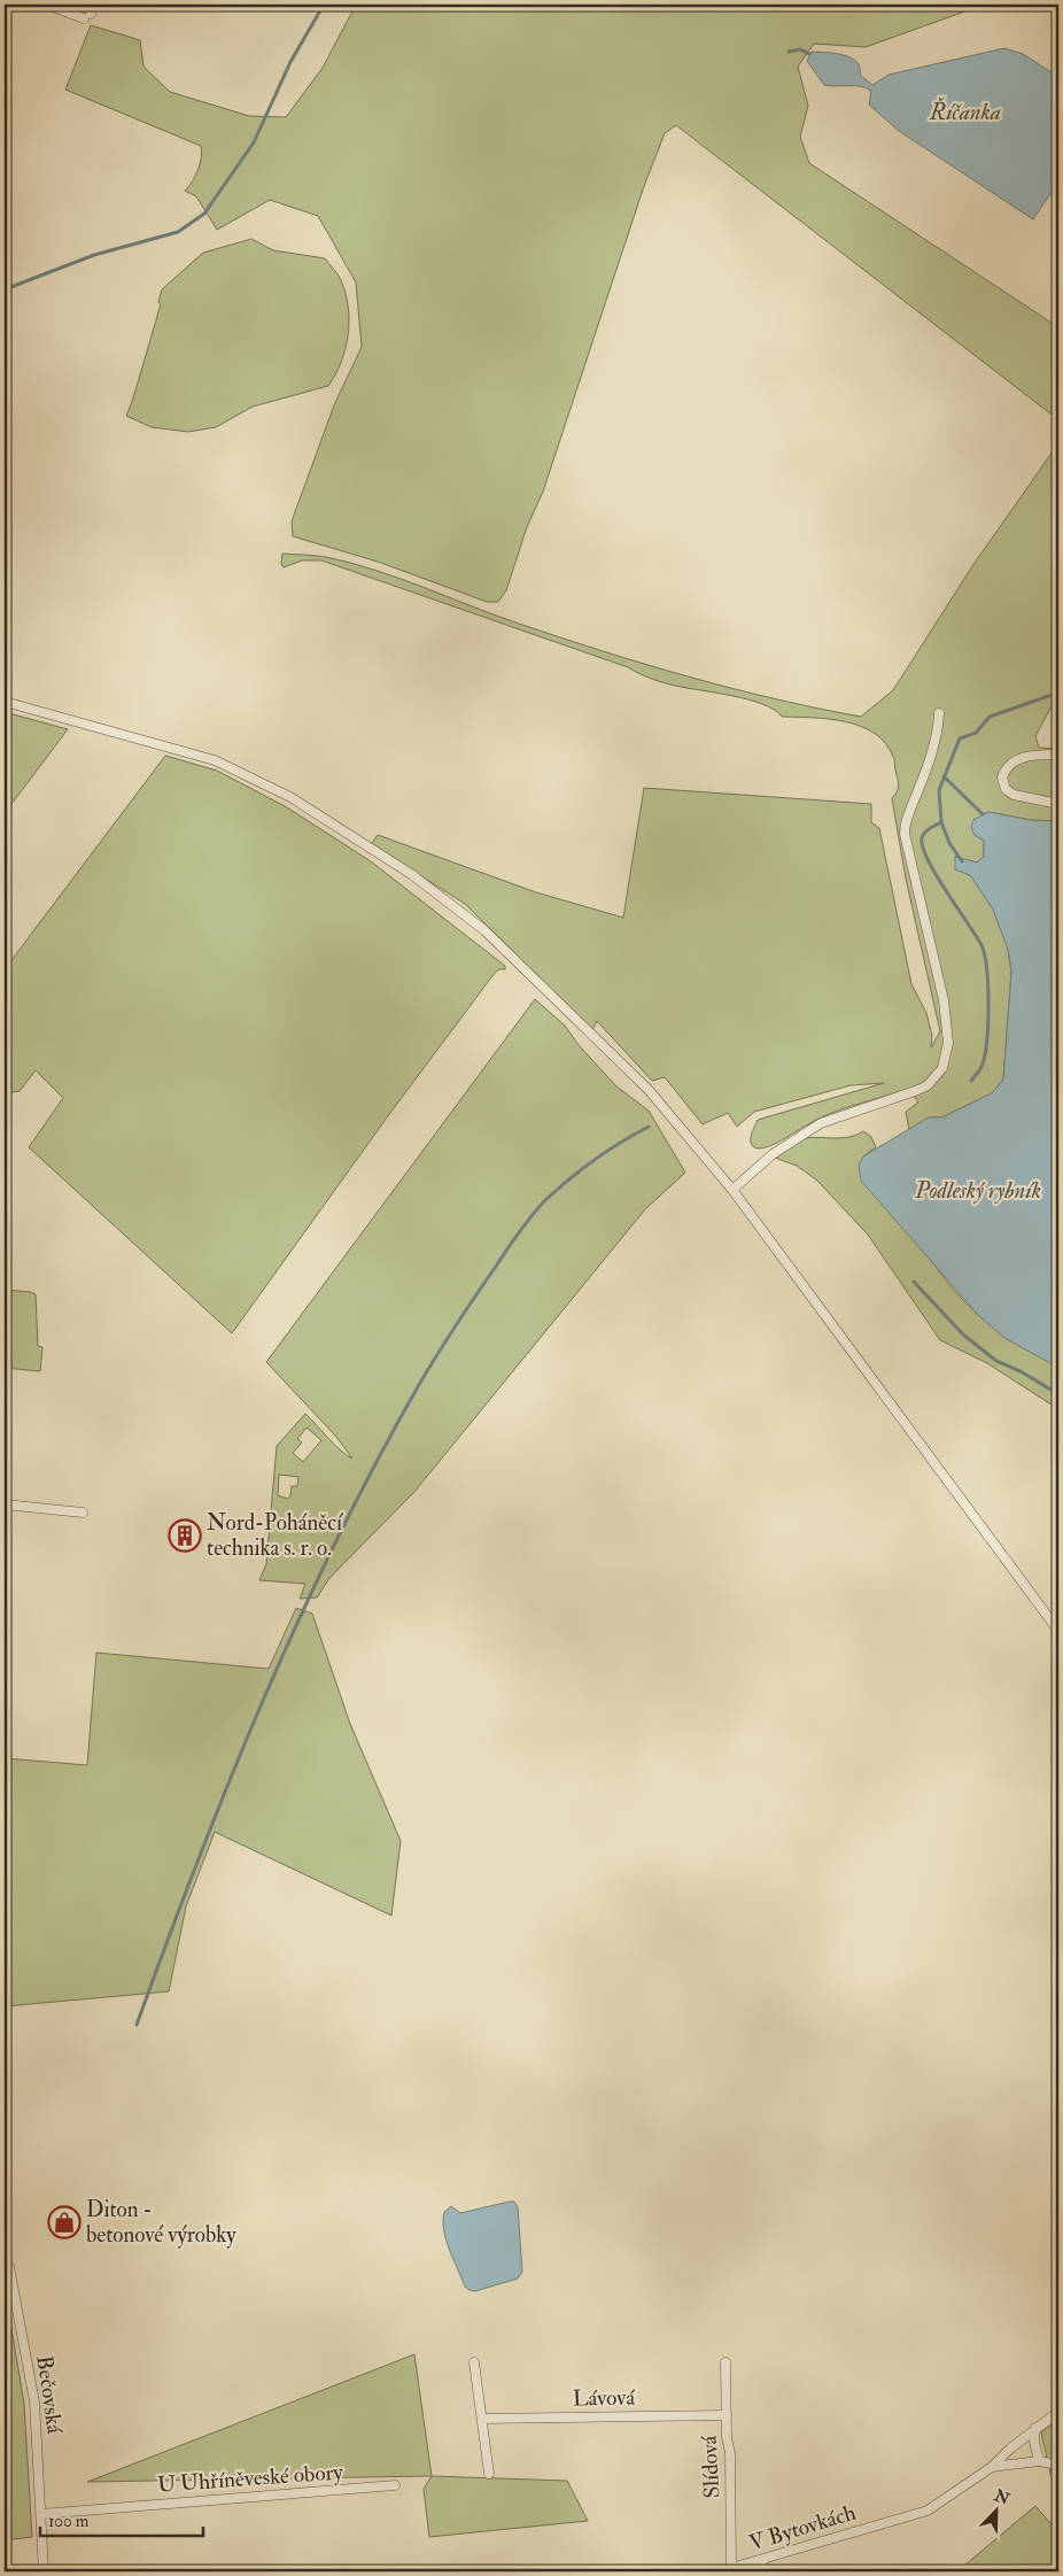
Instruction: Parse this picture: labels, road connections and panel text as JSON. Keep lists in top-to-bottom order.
{
  "streets": {
    "street": [
      "Bečovská",
      "Lávová",
      "Slídová",
      "U Uhříněveské obory",
      "V Bytovkách"
    ]
  },
  "crossings": [
    ["Bečovská", "U Uhříněveské obory"],
    ["Lávová", "Slídová"],
    ["Slídová", "V Bytovkách"]
  ],
  "water": ["Říčanka", "Podleský rybník"],
  "places": {
    "building": ["Nord-Poháněcí technika s. r. o."],
    "shop": ["Diton - betonové výrobky"]
  },
  "scale_bar": "100 m",
  "north": "top right"
}
